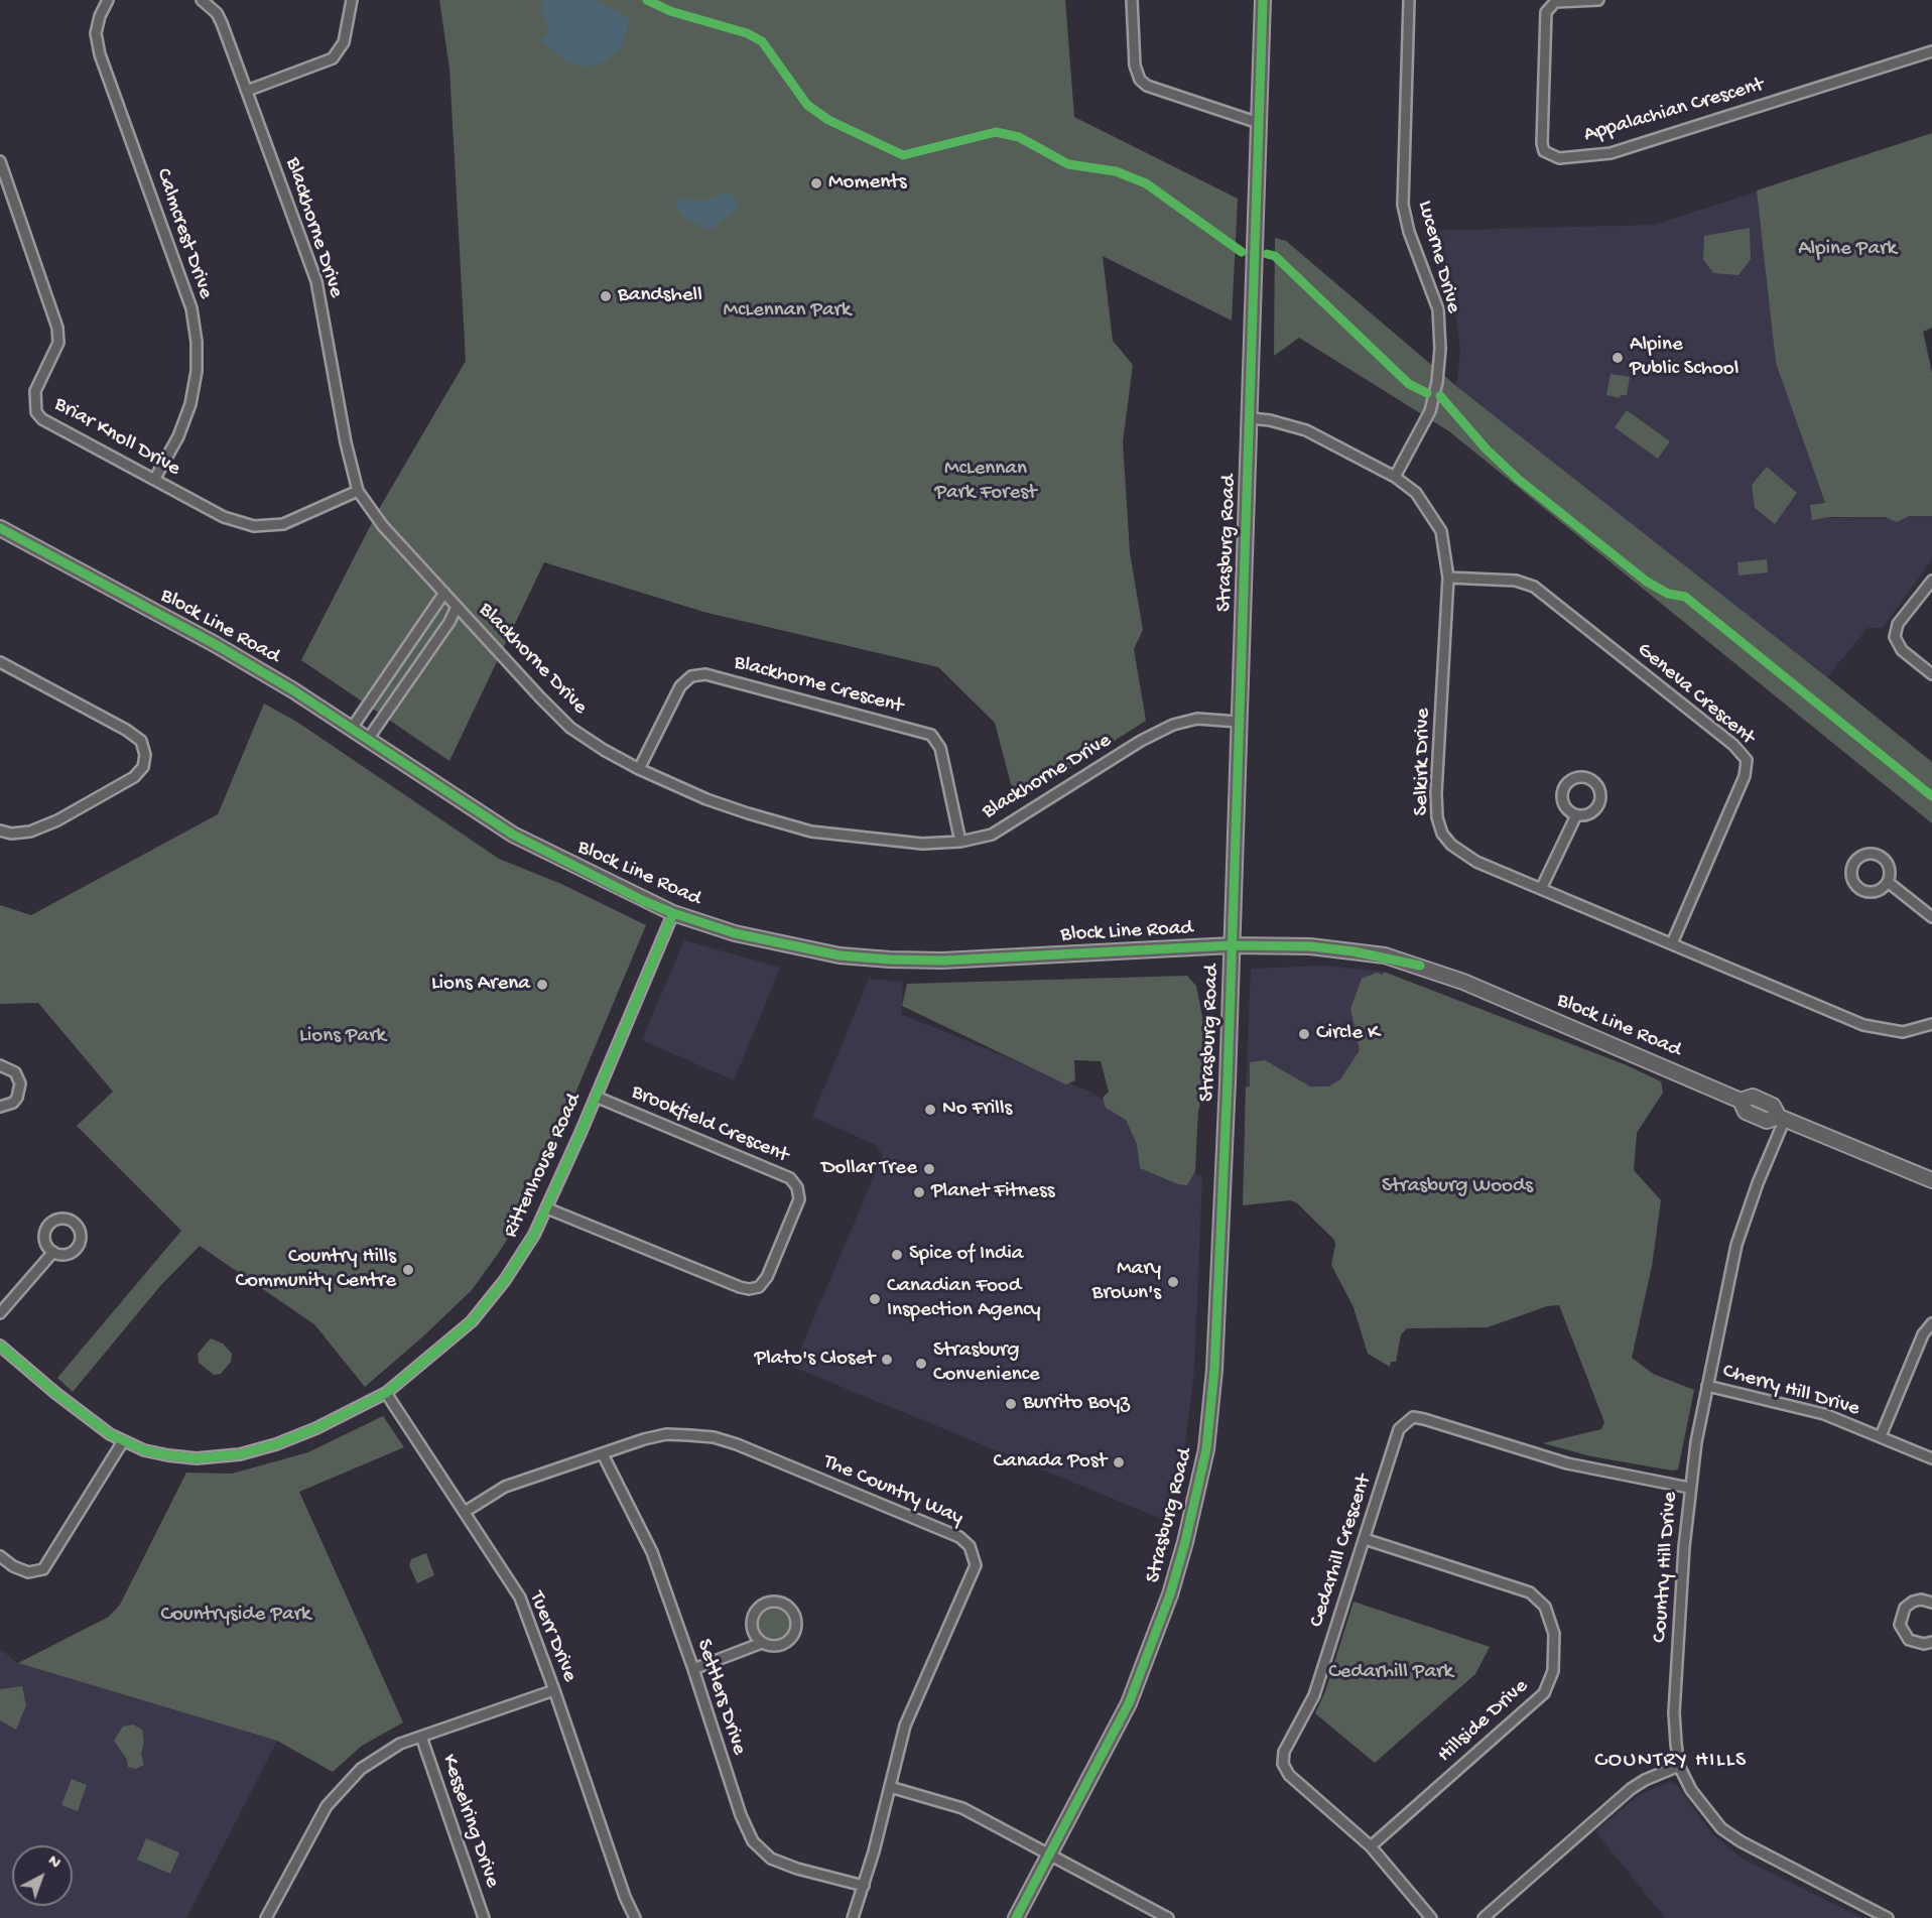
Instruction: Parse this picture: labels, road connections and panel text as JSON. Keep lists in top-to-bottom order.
{
  "streets": {
    "street": [
      "Appalachian Crescent",
      "Blackhorne Drive",
      "Calmcrest Drive",
      "Lucerne Drive",
      "Briar Knoll Drive",
      "Strasburg Road",
      "Block Line Road",
      "Blackhorne Crescent",
      "Geneva Crescent",
      "Selkirk Drive",
      "Brookfield Crescent",
      "Rittenhouse Road",
      "Cherry Hill Drive",
      "The Country Way",
      "Cedarhill Crescent",
      "Country Hill Drive",
      "Tuerr Drive",
      "Settlers Drive",
      "Hillside Drive",
      "Kesselring Drive"
    ]
  },
  "crossings": [
    ["Blackhorne Drive", "Briar Knoll Drive"],
    ["Blackhorne Drive", "Strasburg Road"],
    ["Blackhorne Drive", "Blackhorne Crescent"],
    ["Calmcrest Drive", "Briar Knoll Drive"],
    ["Lucerne Drive", "Selkirk Drive"],
    ["Strasburg Road", "Block Line Road"],
    ["Strasburg Road", "Selkirk Drive"],
    ["Block Line Road", "Rittenhouse Road"],
    ["Block Line Road", "Country Hill Drive"],
    ["Geneva Crescent", "Selkirk Drive"],
    ["Brookfield Crescent", "Rittenhouse Road"],
    ["Rittenhouse Road", "Tuerr Drive"],
    ["Cherry Hill Drive", "Country Hill Drive"],
    ["The Country Way", "Tuerr Drive"],
    ["The Country Way", "Settlers Drive"],
    ["Cedarhill Crescent", "Country Hill Drive"],
    ["Cedarhill Crescent", "Hillside Drive"]
  ],
  "districts": ["COUNTRY HILLS"],
  "parks": [
    "Alpine Park",
    "McLennan Park",
    "McLennan Park Forest",
    "Lions Park",
    "Strasburg Woods",
    "Countryside Park",
    "Cedarhill Park"
  ],
  "places": [
    "Moments",
    "Bandshell",
    "Alpine Public School",
    "Lions Arena",
    "Circle K",
    "No Frills",
    "Dollar Tree",
    "Planet Fitness",
    "Spice of India",
    "Country Hills Community Centre",
    "Mary Brown's",
    "Canadian Food Inspection Agency",
    "Plato's Closet",
    "Strasburg Convenience",
    "Burrito Boyz",
    "Canada Post"
  ],
  "north": "top right"
}
